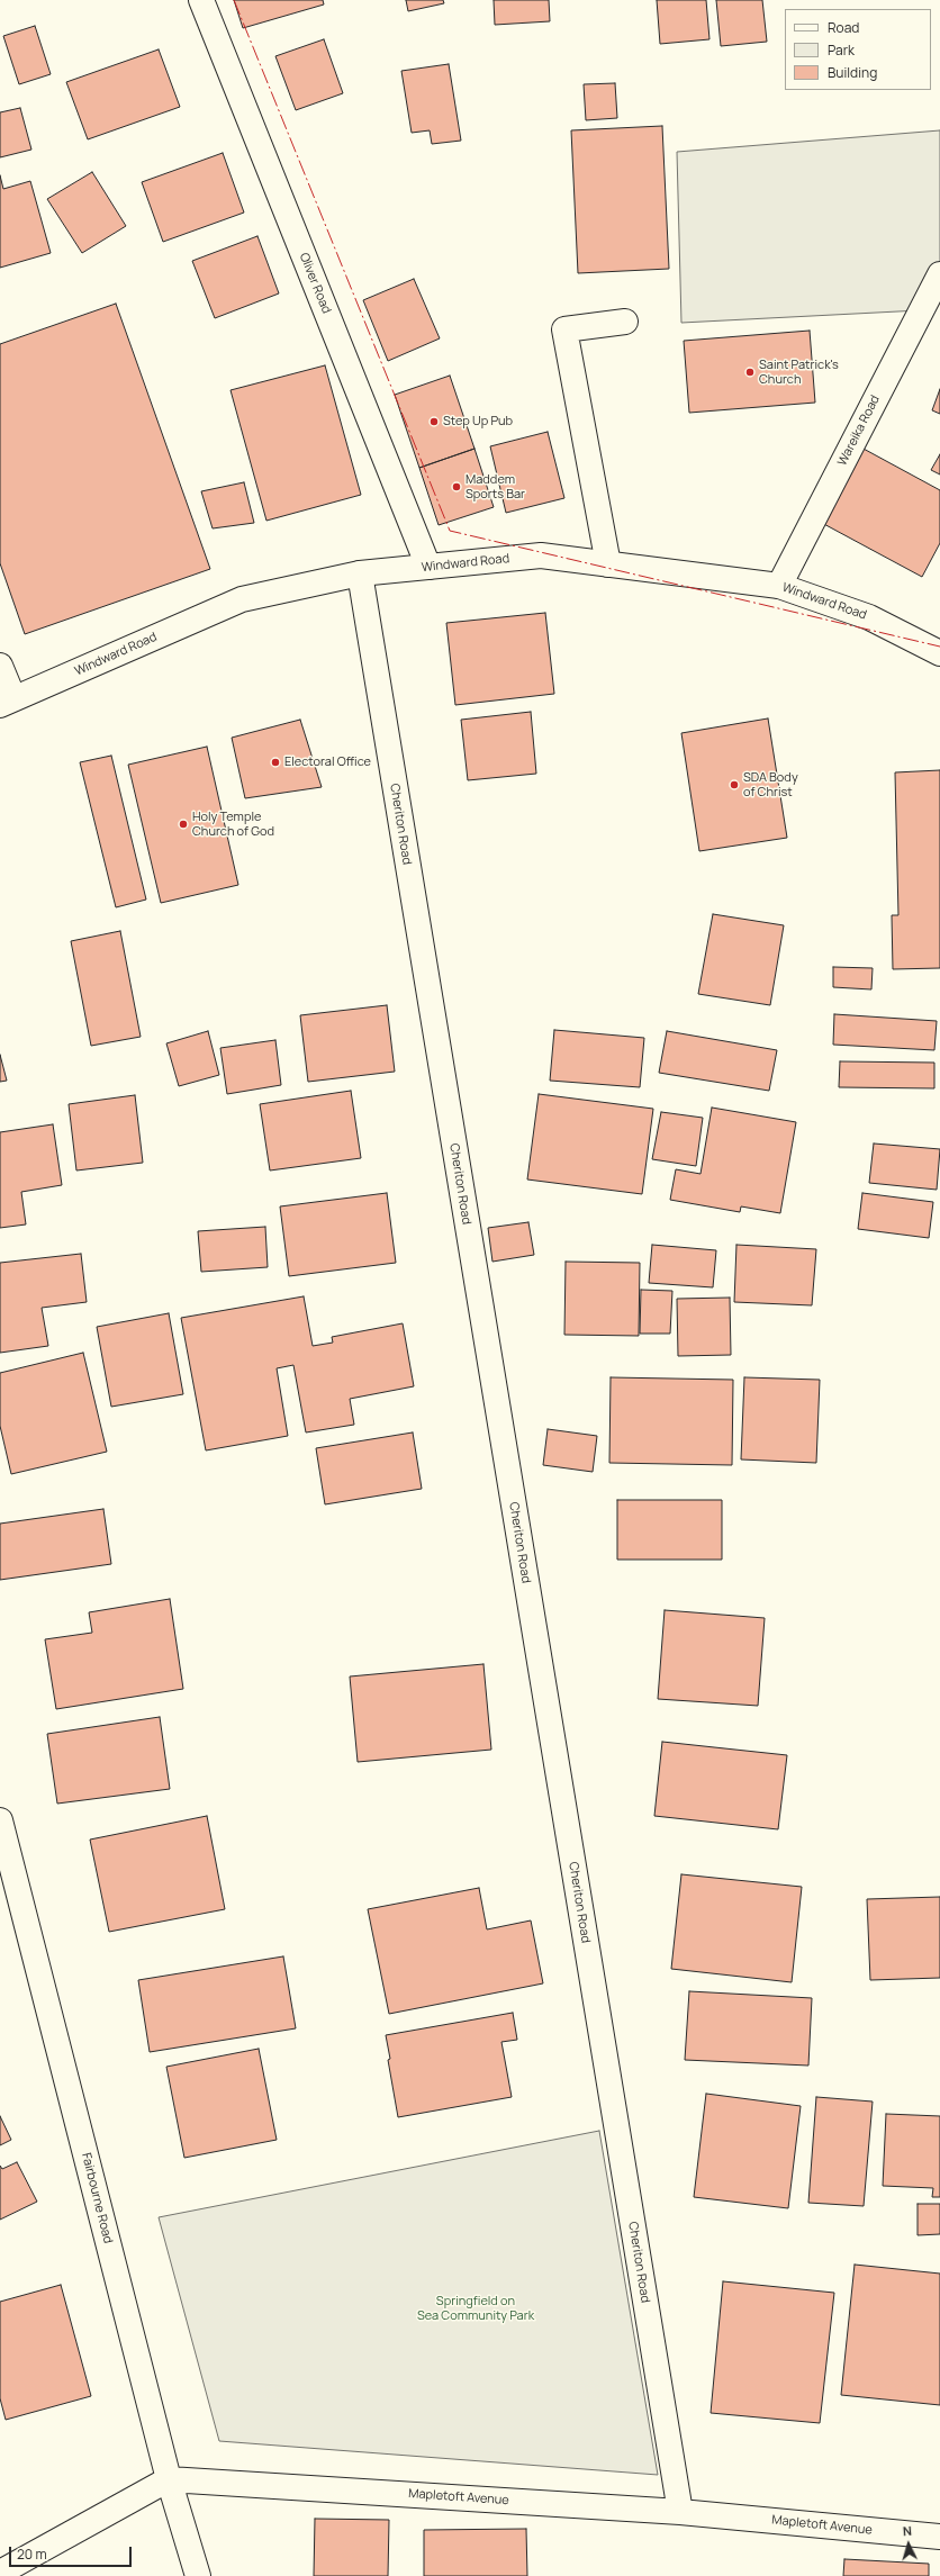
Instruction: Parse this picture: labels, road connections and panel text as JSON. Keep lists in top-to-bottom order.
{
  "streets": {
    "street": [
      "Oliver Road",
      "Wareika Road",
      "Windward Road",
      "Cheriton Road",
      "Fairbourne Road",
      "Mapletoft Avenue"
    ]
  },
  "crossings": [
    ["Oliver Road", "Windward Road"],
    ["Wareika Road", "Windward Road"],
    ["Windward Road", "Cheriton Road"],
    ["Cheriton Road", "Mapletoft Avenue"],
    ["Fairbourne Road", "Mapletoft Avenue"]
  ],
  "parks": ["Springfield on Sea Community Park"],
  "places": [
    "Saint Patrick's Church",
    "Step Up Pub",
    "Maddem Sports Bar",
    "Electoral Office",
    "SDA Body of Christ",
    "Holy Temple Church of God"
  ],
  "legend": ["Road", "Park", "Building"],
  "scale_bar": "20 m",
  "north": "top"
}
